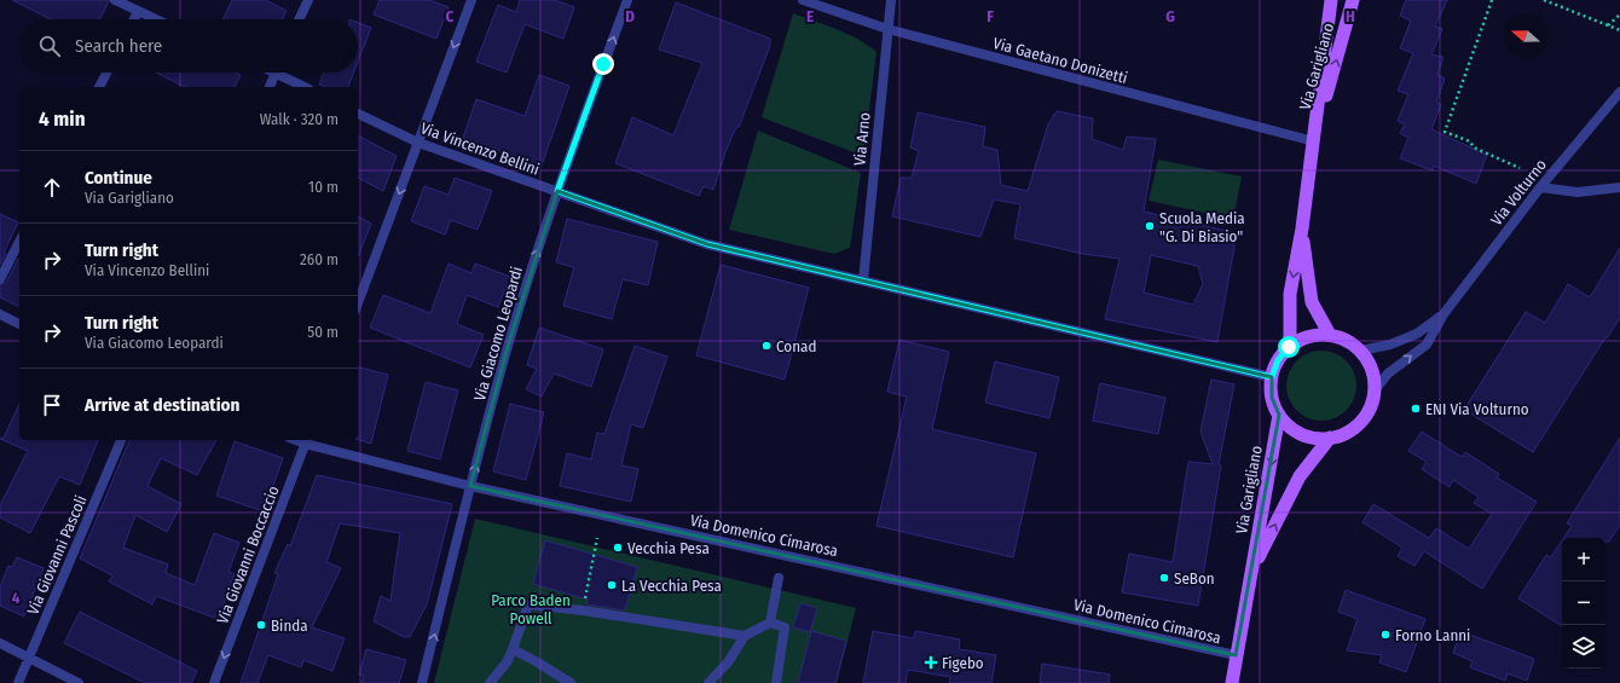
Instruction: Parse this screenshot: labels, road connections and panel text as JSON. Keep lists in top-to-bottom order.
{
  "streets": {
    "main road": ["Via Garigliano"],
    "street": [
      "Via Gaetano Donizetti",
      "Via Arno",
      "Via Vincenzo Bellini",
      "Via Volturno",
      "Via Giacomo Leopardi",
      "Via Domenico Cimarosa",
      "Via Giovanni Pascoli",
      "Via Giovanni Boccaccio"
    ]
  },
  "crossings": [
    ["Via Gaetano Donizetti", "Via Garigliano"],
    ["Via Gaetano Donizetti", "Via Arno"],
    ["Via Garigliano", "Via Vincenzo Bellini"],
    ["Via Garigliano", "Via Volturno"],
    ["Via Garigliano", "Via Domenico Cimarosa"],
    ["Via Arno", "Via Vincenzo Bellini"],
    ["Via Vincenzo Bellini", "Via Volturno"],
    ["Via Vincenzo Bellini", "Via Giacomo Leopardi"],
    ["Via Giacomo Leopardi", "Via Domenico Cimarosa"],
    ["Via Domenico Cimarosa", "Via Giovanni Boccaccio"]
  ],
  "one_way": ["Via Giacomo Leopardi", "Via Giovanni Boccaccio"],
  "parks": ["Parco Baden Powell"],
  "places": {
    "other": [
      "Scuola Media \"G. Di Biasio\"",
      "Conad",
      "ENI Via Volturno",
      "Vecchia Pesa",
      "SeBon",
      "La Vecchia Pesa",
      "Binda",
      "Forno Lanni"
    ],
    "health": ["Figebo"]
  },
  "north": "left",
  "page": {
    "search": "Search here",
    "heading": ["4 min", "Walk · 320 m"],
    "list": [
      ["Continue", "Via Garigliano", "10 m"],
      ["Turn right", "Via Vincenzo Bellini", "260 m"],
      ["Turn right", "Via Giacomo Leopardi", "50 m"],
      "Arrive at destination"
    ],
    "map_buttons": ["+", "−"]
  },
  "grid": {
    "columns": [
      "C",
      "D",
      "E",
      "F",
      "G",
      "H"
    ],
    "rows": ["4"]
  }
}
